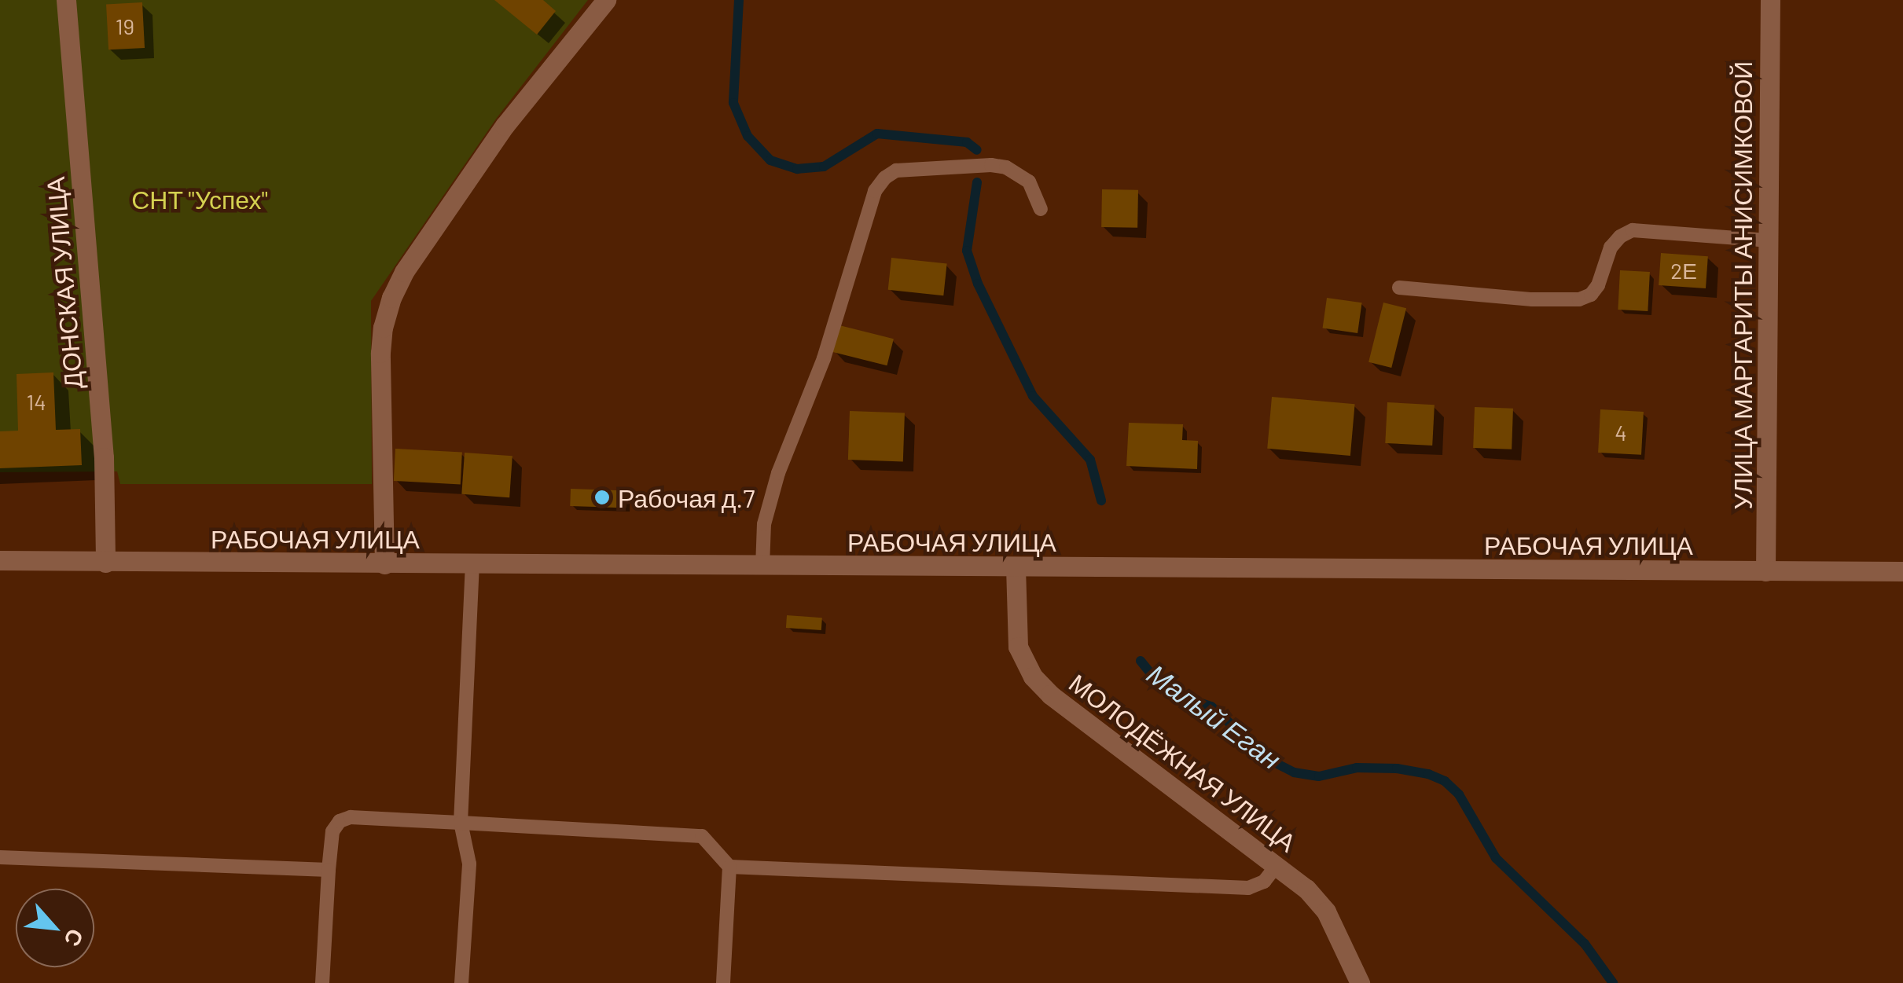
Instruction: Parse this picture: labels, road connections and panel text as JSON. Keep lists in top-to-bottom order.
{
  "streets": {
    "street": [
      "ДОНСКАЯ УЛИЦА",
      "УЛИЦА МАРГАРИТЫ АНИСИМКОВОЙ",
      "РАБОЧАЯ УЛИЦА",
      "МОЛОДЁЖНАЯ УЛИЦА"
    ]
  },
  "crossings": [
    ["ДОНСКАЯ УЛИЦА", "РАБОЧАЯ УЛИЦА"],
    ["УЛИЦА МАРГАРИТЫ АНИСИМКОВОЙ", "РАБОЧАЯ УЛИЦА"],
    ["РАБОЧАЯ УЛИЦА", "МОЛОДЁЖНАЯ УЛИЦА"]
  ],
  "water": ["Малый Еган"],
  "parks": ["СНТ \"Успех\""],
  "places": ["Рабочая д.7"],
  "house_numbers": [
    "19",
    "2Е",
    "14",
    "4"
  ],
  "north": "bottom right"
}
